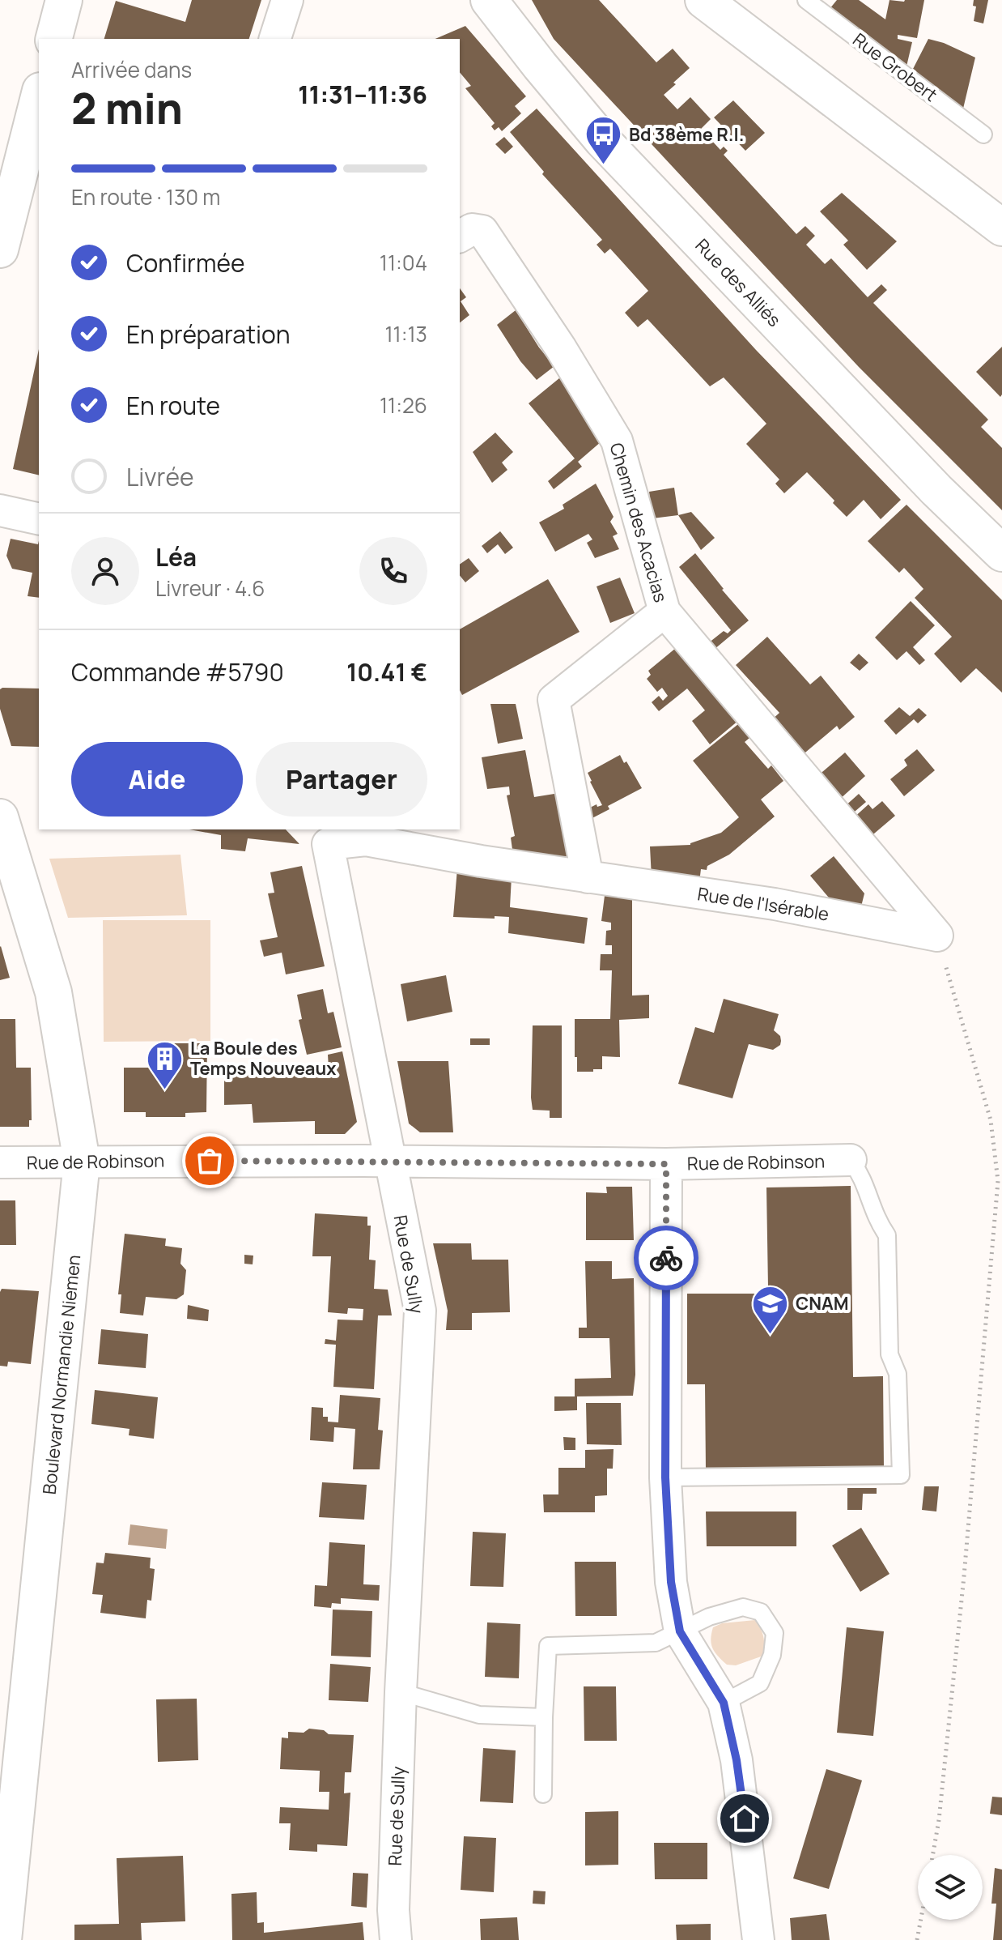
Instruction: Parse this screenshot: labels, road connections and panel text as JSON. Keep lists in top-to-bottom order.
{
  "streets": {
    "street": [
      "Rue des Alliés",
      "Chemin des Acacias",
      "Rue de l'Isérable",
      "Rue de Robinson",
      "Rue de Sully",
      "Boulevard Normandie Niemen"
    ],
    "lane": ["Rue Grobert"]
  },
  "crossings": [
    ["Chemin des Acacias", "Rue de l'Isérable"],
    ["Rue de l'Isérable", "Rue de Sully"],
    ["Rue de Robinson", "Rue de Sully"],
    ["Rue de Robinson", "Boulevard Normandie Niemen"]
  ],
  "places": {
    "bus stop": ["Bd 38ème R.I."],
    "building": ["La Boule des Temps Nouveaux"],
    "school or university": ["CNAM"]
  },
  "page": {
    "heading": ["2 min", "Arrivée dans", "11:31–11:36"],
    "panel": [
      "Léa",
      "Livreur · 4.6",
      "Commande #5790",
      "10.41 €"
    ],
    "bar": "En route · 130 m",
    "list": [
      ["Confirmée", "11:04"],
      ["En préparation", "11:13"],
      ["En route", "11:26"],
      "Livrée"
    ],
    "buttons": ["Aide", "Partager"]
  }
}
